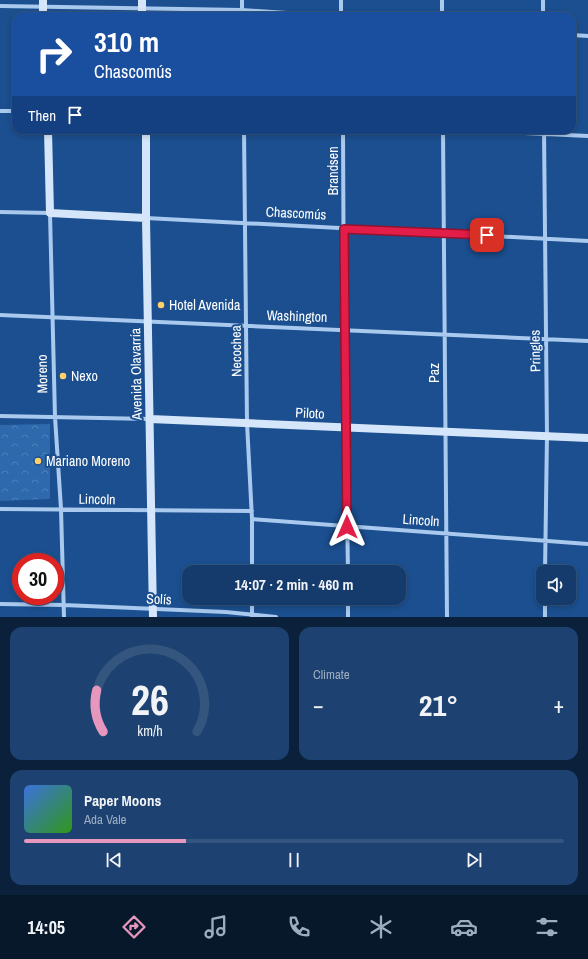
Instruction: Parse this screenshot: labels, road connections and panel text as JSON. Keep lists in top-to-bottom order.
{
  "streets": {
    "main road": [
      "Chascomús",
      "Moreno",
      "Avenida Olavarría",
      "Piloto"
    ],
    "street": [
      "Brandsen",
      "Washington",
      "Necochea",
      "Pringles",
      "Paz",
      "Lincoln",
      "Solís"
    ]
  },
  "crossings": [
    ["Brandsen", "Chascomús"],
    ["Brandsen", "Washington"],
    ["Brandsen", "Piloto"],
    ["Brandsen", "Lincoln"],
    ["Chascomús", "Necochea"],
    ["Chascomús", "Pringles"],
    ["Chascomús", "Paz"],
    ["Chascomús", "Moreno"],
    ["Chascomús", "Avenida Olavarría"],
    ["Washington", "Necochea"],
    ["Washington", "Pringles"],
    ["Washington", "Paz"],
    ["Washington", "Moreno"],
    ["Washington", "Avenida Olavarría"],
    ["Necochea", "Piloto"],
    ["Necochea", "Lincoln"],
    ["Pringles", "Piloto"],
    ["Pringles", "Lincoln"],
    ["Paz", "Piloto"],
    ["Paz", "Lincoln"],
    ["Moreno", "Piloto"],
    ["Moreno", "Lincoln"],
    ["Moreno", "Solís"],
    ["Avenida Olavarría", "Piloto"],
    ["Avenida Olavarría", "Lincoln"],
    ["Avenida Olavarría", "Solís"]
  ],
  "places": ["Hotel Avenida", "Nexo", "Mariano Moreno"],
  "page": {
    "turn": ["310 m", "Chascomús"],
    "then": "Then",
    "limit": "30",
    "trip": "14:07 · 2 min · 460 m",
    "tile": "Climate",
    "heat": ["−", "21°", "+"],
    "song": ["Paper Moons", "Ada Vale"],
    "tabs": "14:05",
    "gauge": ["26", "km/h"]
  }
}
